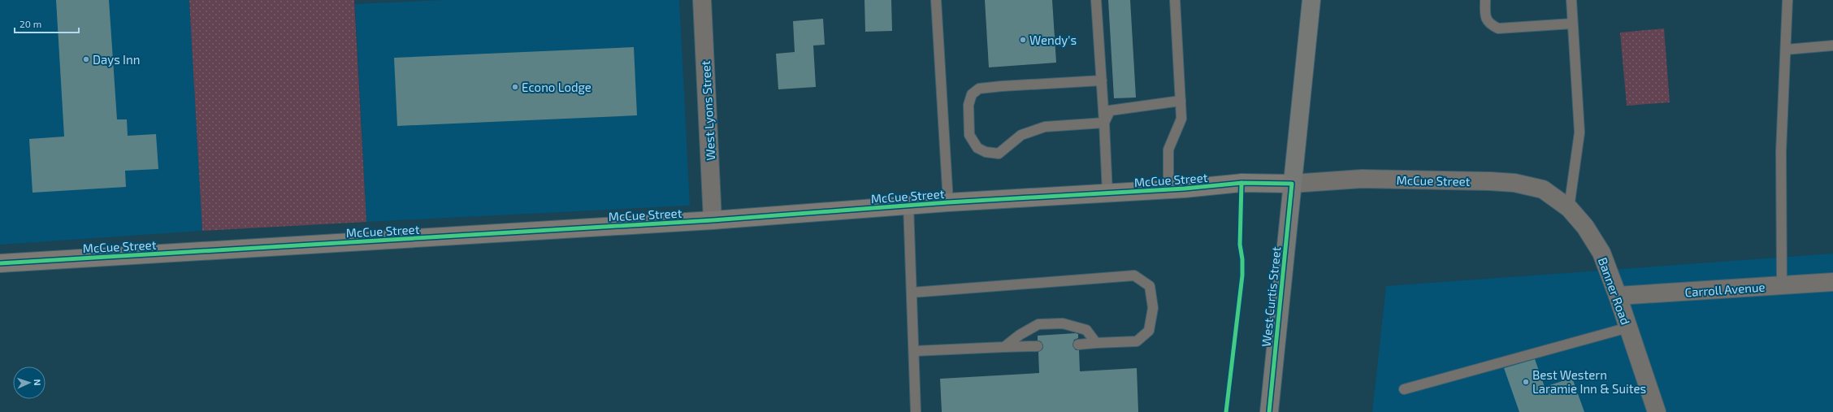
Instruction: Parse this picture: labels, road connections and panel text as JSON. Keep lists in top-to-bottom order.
{
  "streets": {
    "main road": ["McCue Street", "West Curtis Street"],
    "street": ["West Lyons Street", "Carroll Avenue", "Banner Road"]
  },
  "crossings": [
    ["West Lyons Street", "McCue Street"],
    ["McCue Street", "Banner Road"],
    ["McCue Street", "West Curtis Street"],
    ["Carroll Avenue", "Banner Road"]
  ],
  "places": [
    "Wendy's",
    "Days Inn",
    "Econo Lodge",
    "Best Western Laramie Inn & Suites"
  ],
  "scale_bar": "20 m",
  "north": "right"
}
